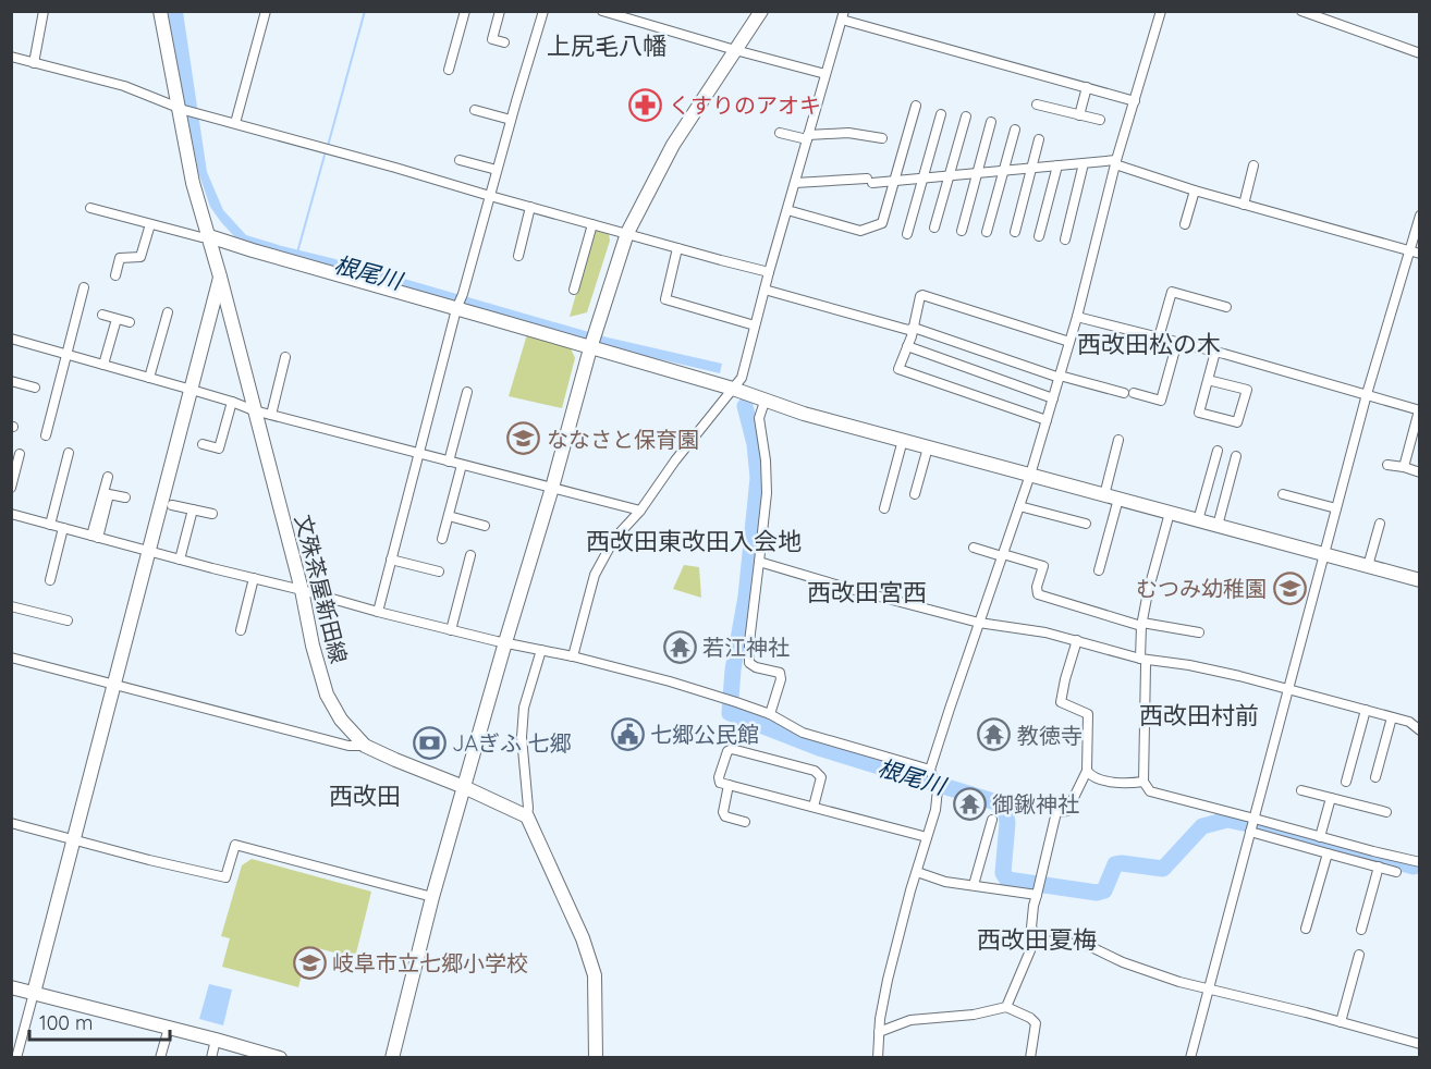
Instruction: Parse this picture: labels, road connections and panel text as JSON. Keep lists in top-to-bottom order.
{
  "streets": {
    "street": ["文殊茶屋新田線"]
  },
  "districts": [
    "上尻毛八幡",
    "西改田松の木",
    "西改田東改田入会地",
    "西改田宮西",
    "西改田村前",
    "西改田",
    "西改田夏梅"
  ],
  "water": ["根尾川"],
  "places": {
    "pharmacy": ["くすりのアオキ"],
    "school or university": ["ななさと保育園", "むつみ幼稚園", "岐阜市立七郷小学校"],
    "temple": ["若江神社", "教徳寺", "御鍬神社"],
    "public building": ["七郷公民館"],
    "bank": ["JAぎふ 七郷"]
  },
  "scale_bar": "100 m"
}
